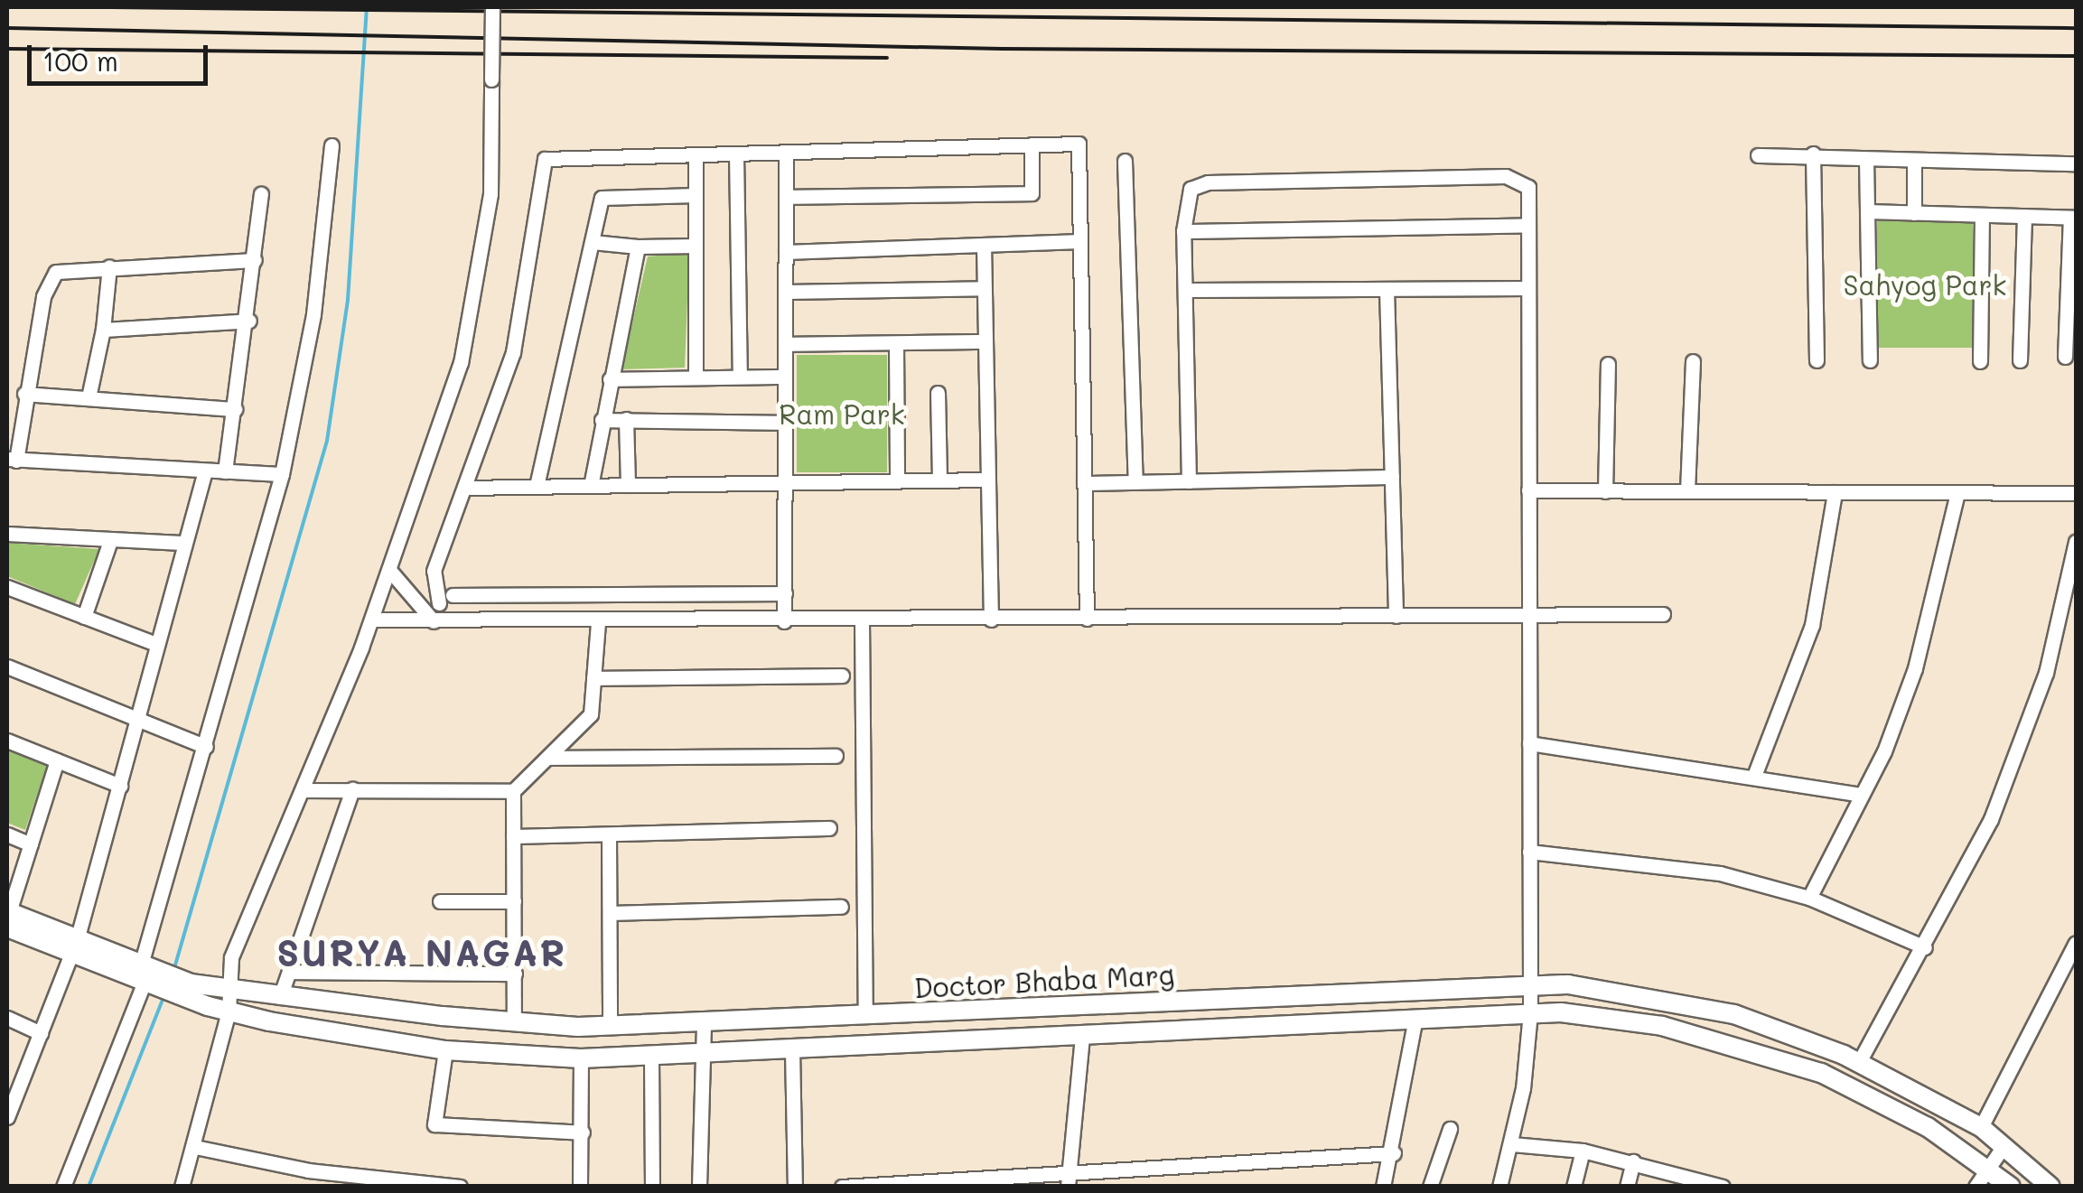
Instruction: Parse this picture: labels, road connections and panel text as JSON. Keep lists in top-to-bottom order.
{
  "streets": {
    "street": ["Doctor Bhaba Marg"]
  },
  "districts": ["SURYA NAGAR"],
  "parks": ["Sahyog Park", "Ram Park"],
  "scale_bar": "100 m"
}
